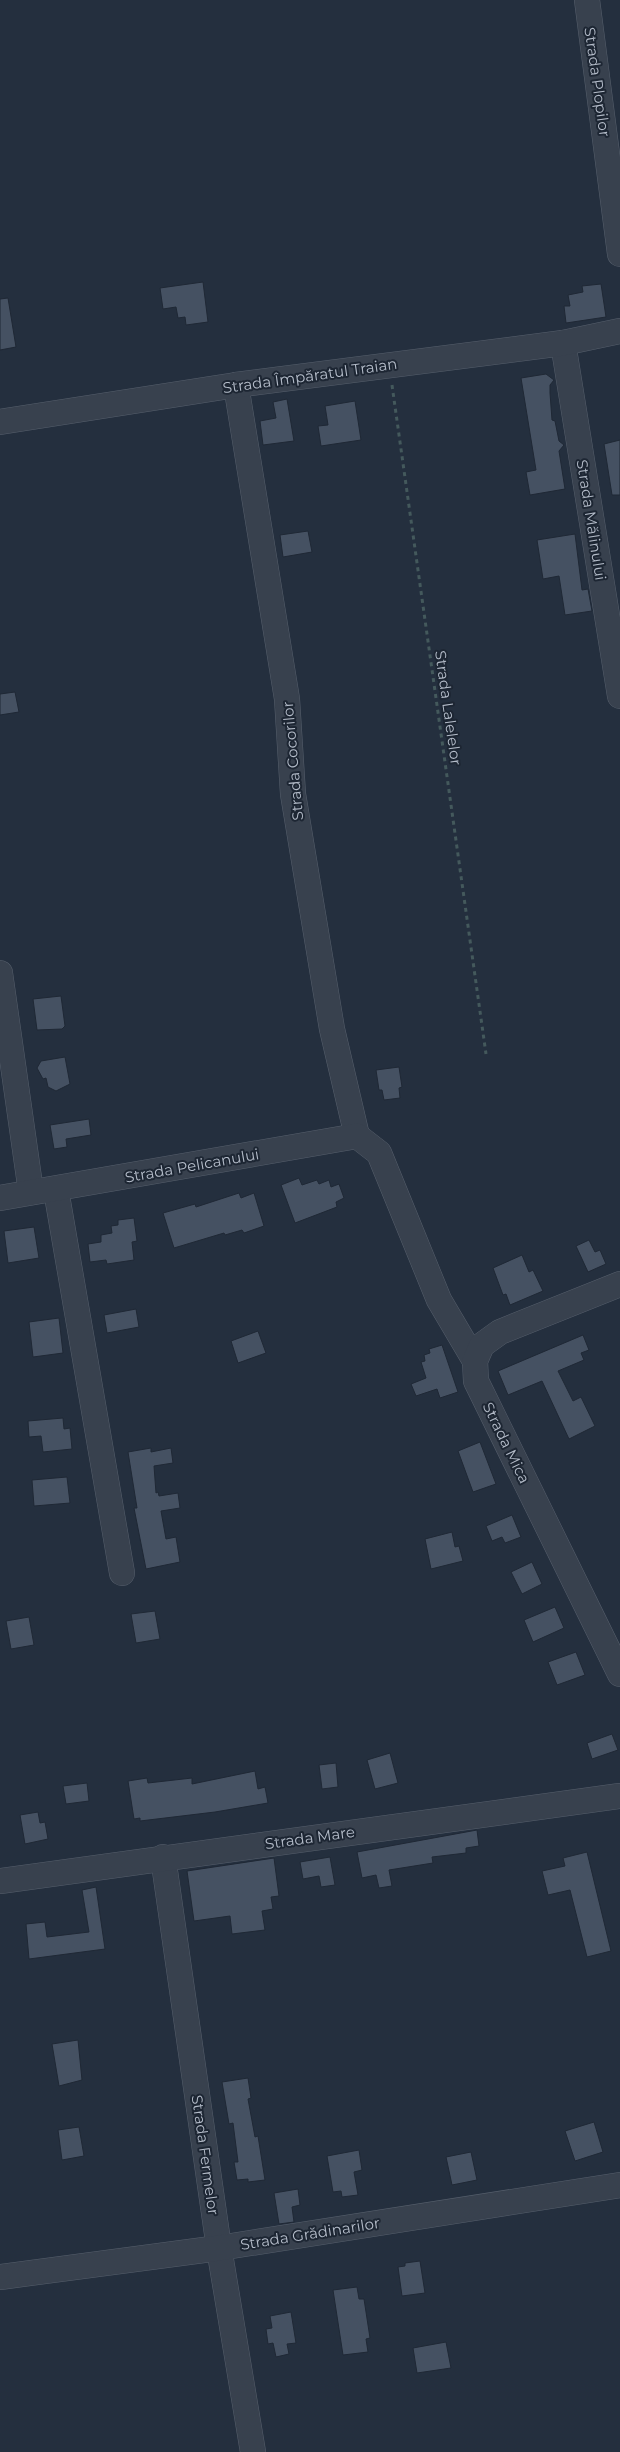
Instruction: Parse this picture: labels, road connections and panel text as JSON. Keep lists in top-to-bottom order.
{
  "streets": {
    "street": [
      "Strada Plopilor",
      "Strada Împăratul Traian",
      "Strada Mălinului",
      "Strada Cocorilor",
      "Strada Pelicanului",
      "Strada Mica",
      "Strada Mare",
      "Strada Fermelor",
      "Strada Grădinarilor"
    ],
    "path": ["Strada Lalelelor"]
  },
  "crossings": [
    ["Strada Împăratul Traian", "Strada Mălinului"],
    ["Strada Împăratul Traian", "Strada Lalelelor"],
    ["Strada Împăratul Traian", "Strada Cocorilor"],
    ["Strada Cocorilor", "Strada Pelicanului"],
    ["Strada Mare", "Strada Fermelor"],
    ["Strada Fermelor", "Strada Grădinarilor"]
  ]
}
